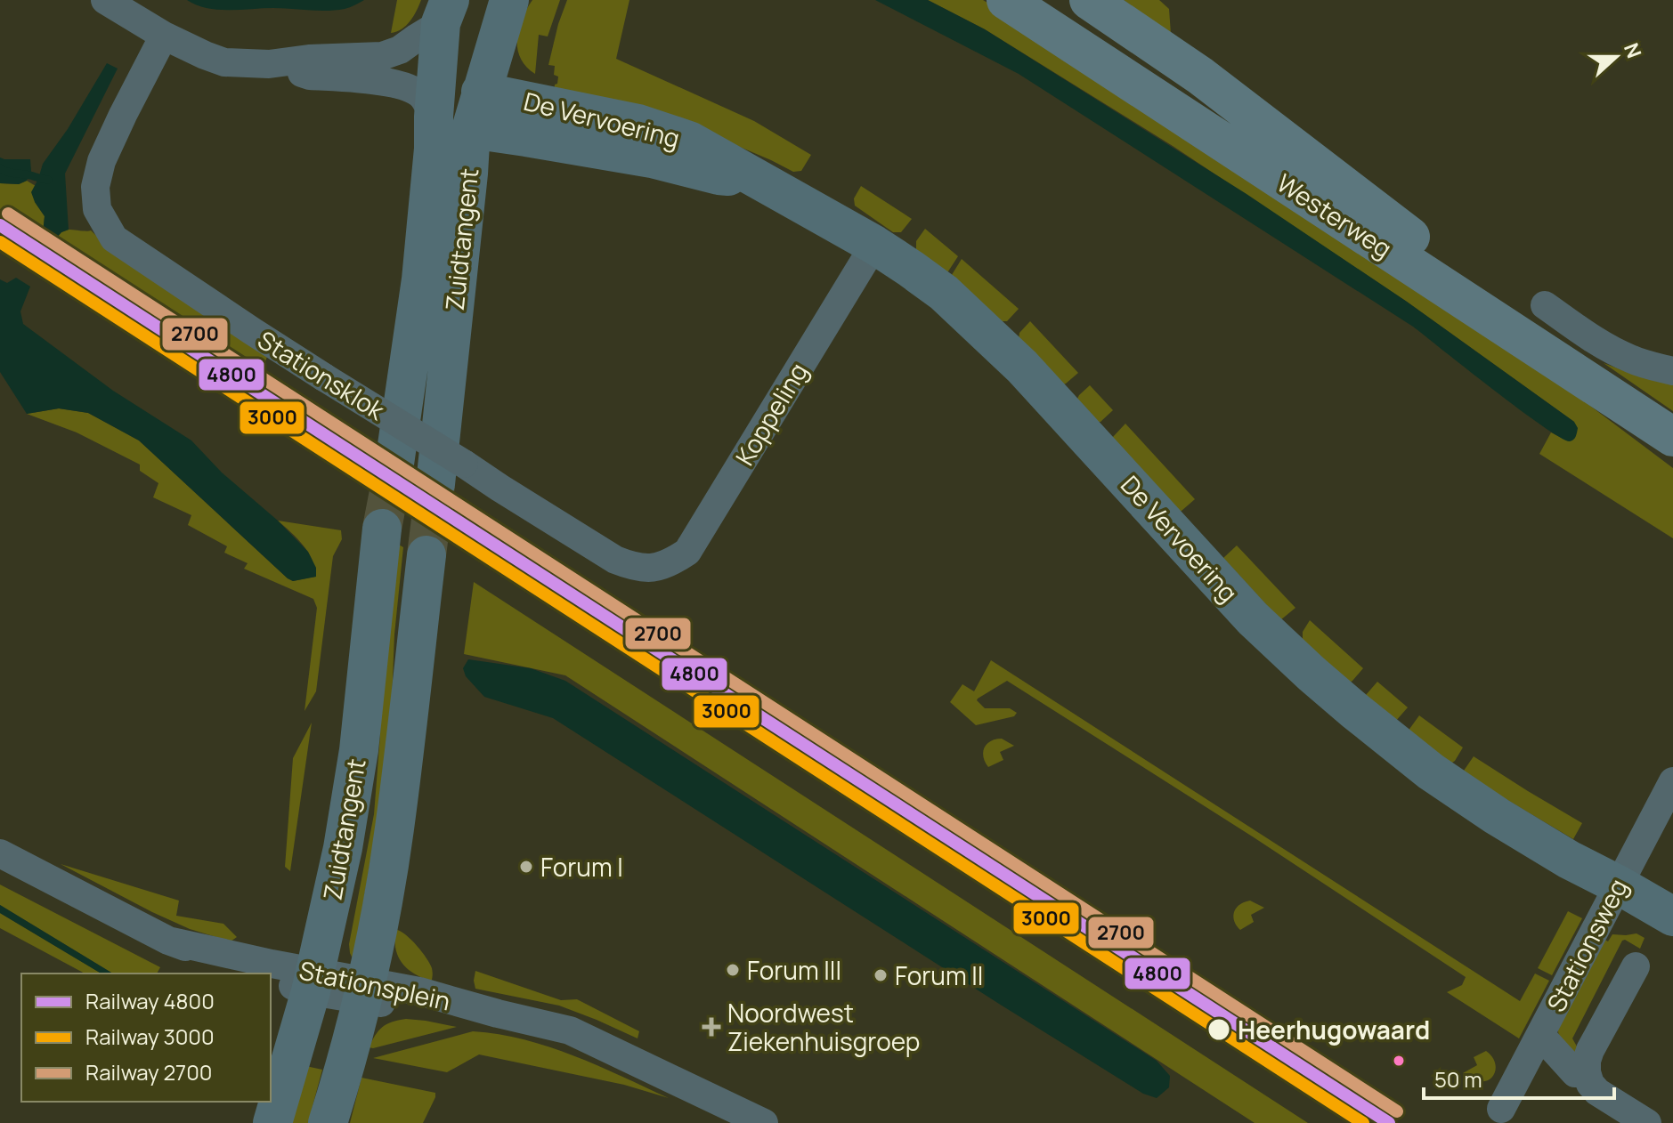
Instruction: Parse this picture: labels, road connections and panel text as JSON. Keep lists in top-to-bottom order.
{
  "streets": {
    "main road": ["De Vervoering", "Westerweg", "Zuidtangent"],
    "street": [
      "Stationsklok",
      "Koppeling",
      "Stationsweg",
      "Stationsplein"
    ]
  },
  "crossings": [
    ["De Vervoering", "Zuidtangent"],
    ["De Vervoering", "Koppeling"],
    ["De Vervoering", "Stationsweg"],
    ["Zuidtangent", "Stationsklok"],
    ["Zuidtangent", "Stationsplein"],
    ["Stationsklok", "Koppeling"]
  ],
  "places": {
    "other": [
      "Forum I",
      "Forum III",
      "Forum II",
      "Heerhugowaard"
    ],
    "health": ["Noordwest Ziekenhuisgroep"]
  },
  "lines": ["rail line 2700", "rail line 4800", "rail line 3000"],
  "legend": ["Railway 4800", "Railway 3000", "Railway 2700"],
  "scale_bar": "50 m",
  "north": "right"
}
